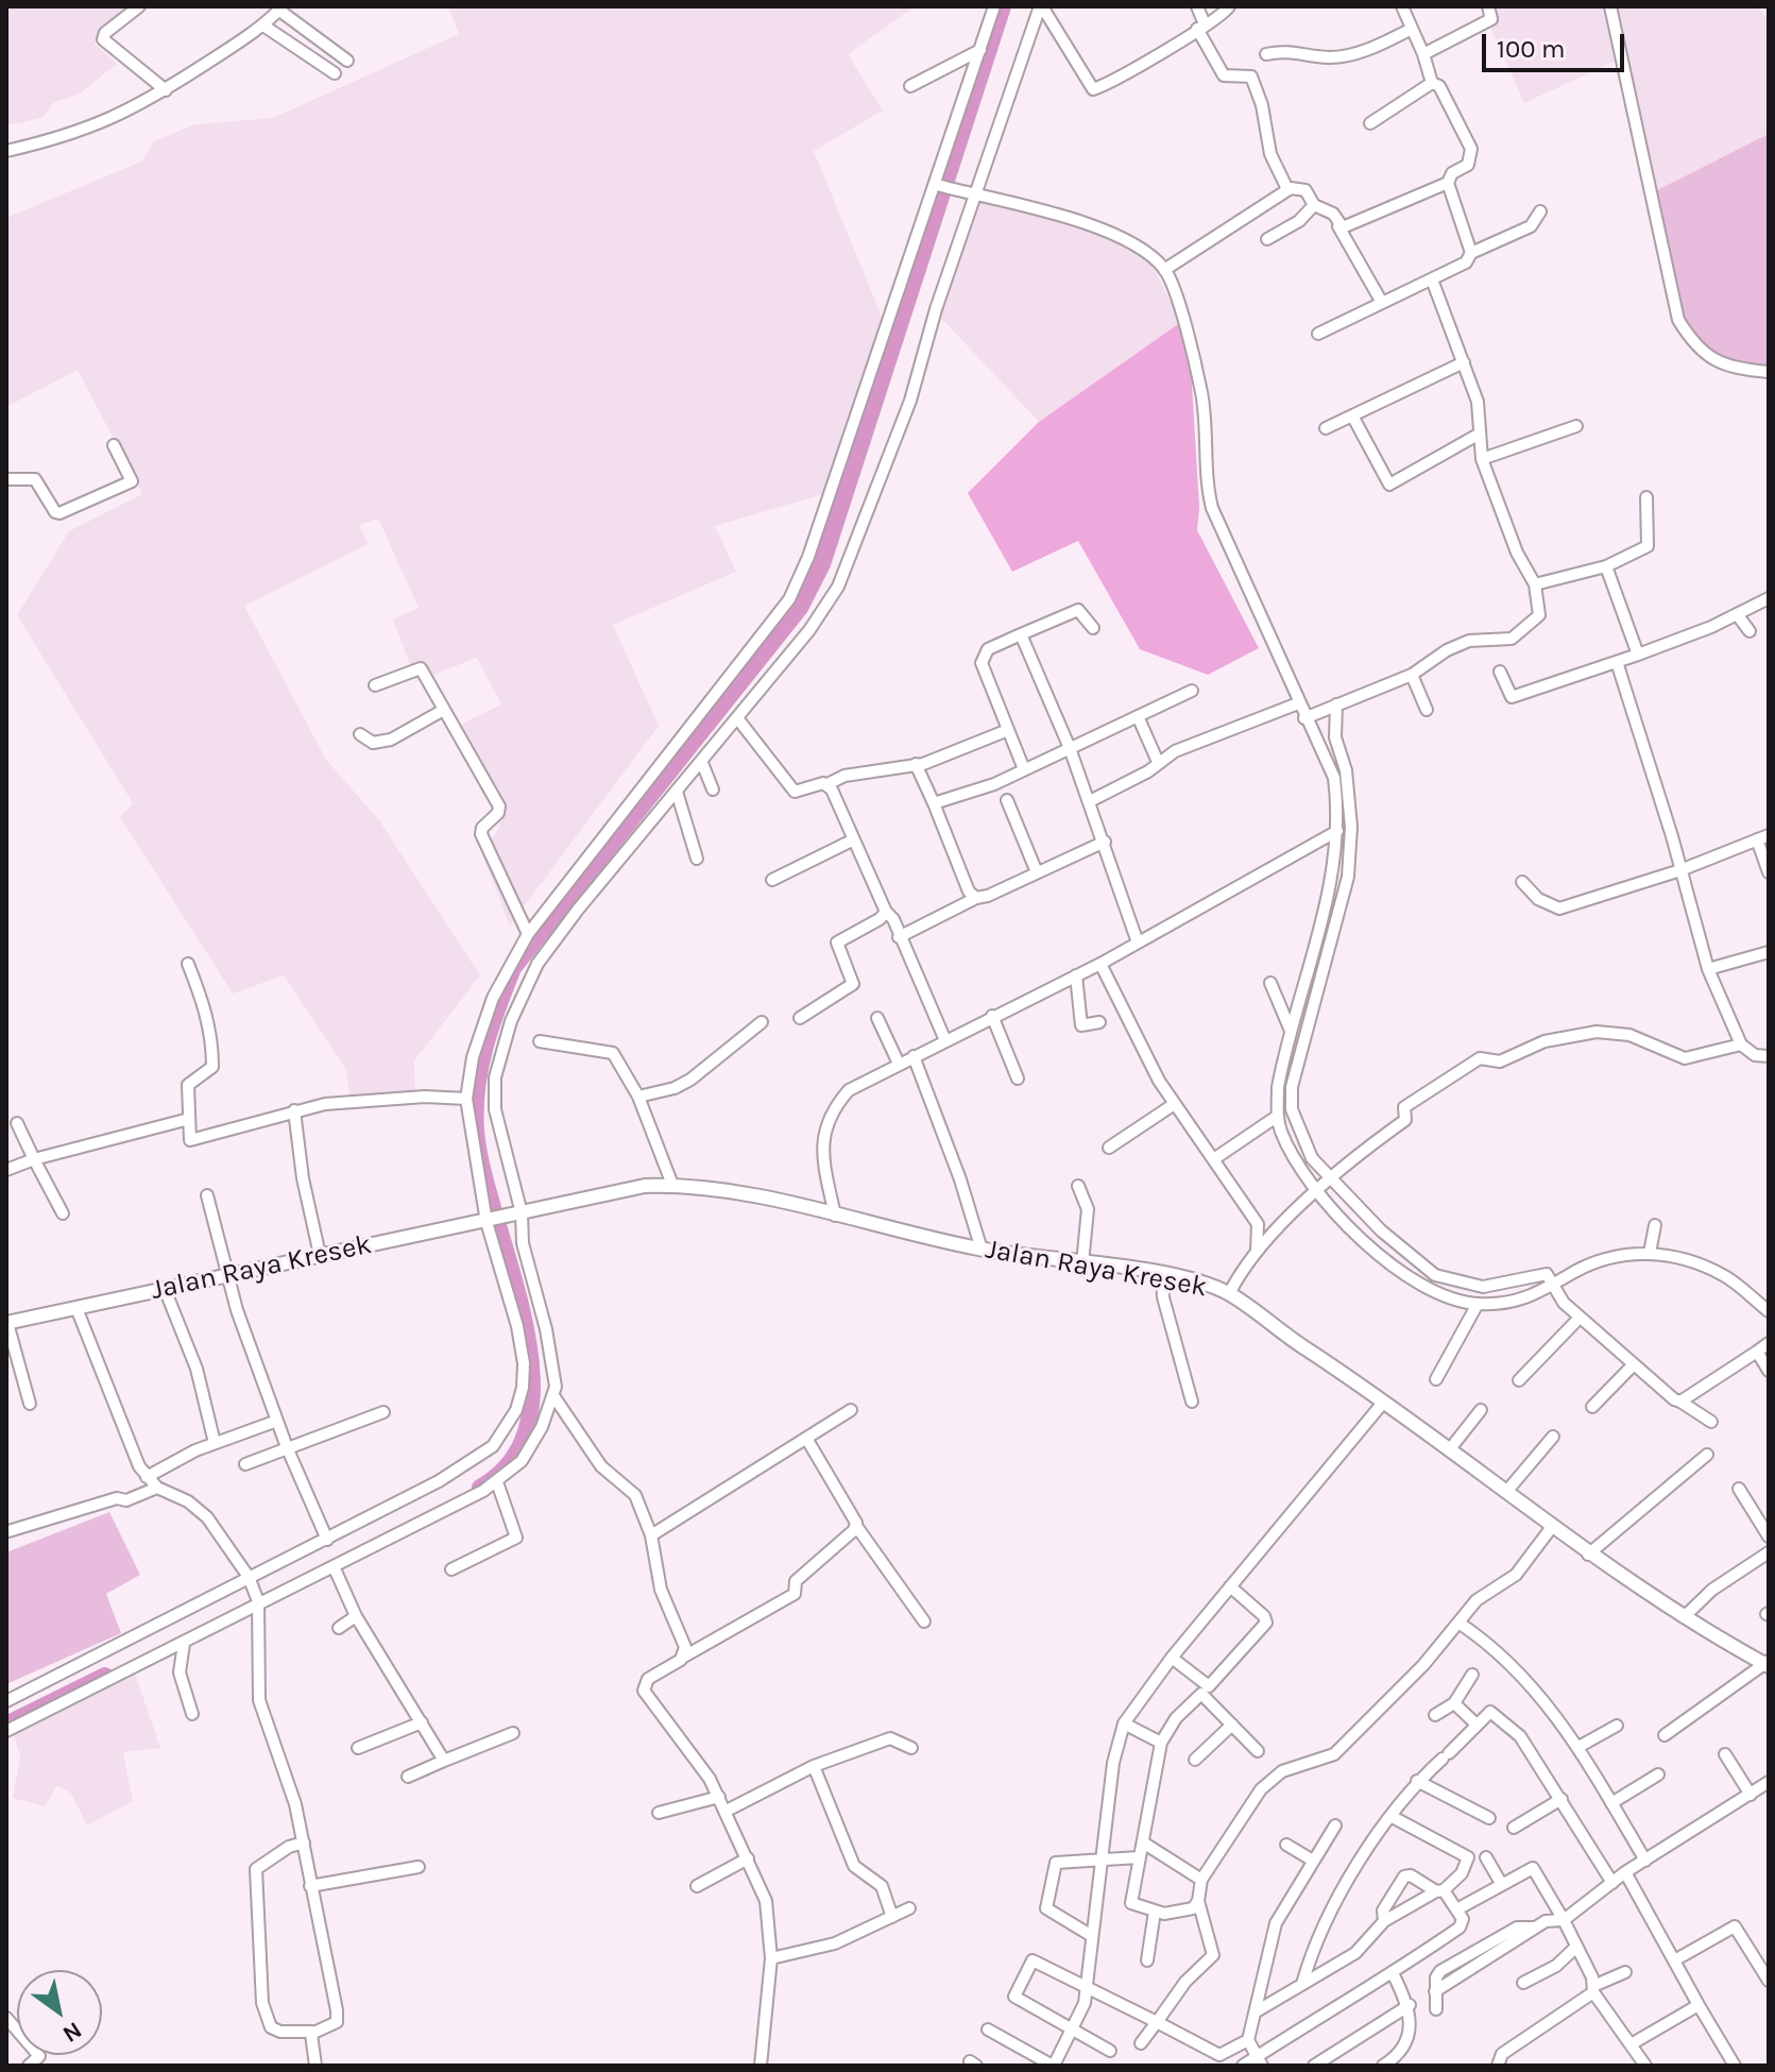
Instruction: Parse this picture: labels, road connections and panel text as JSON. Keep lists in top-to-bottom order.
{
  "streets": {
    "main road": ["Jalan Raya Kresek"]
  },
  "scale_bar": "100 m",
  "north": "bottom right"
}
